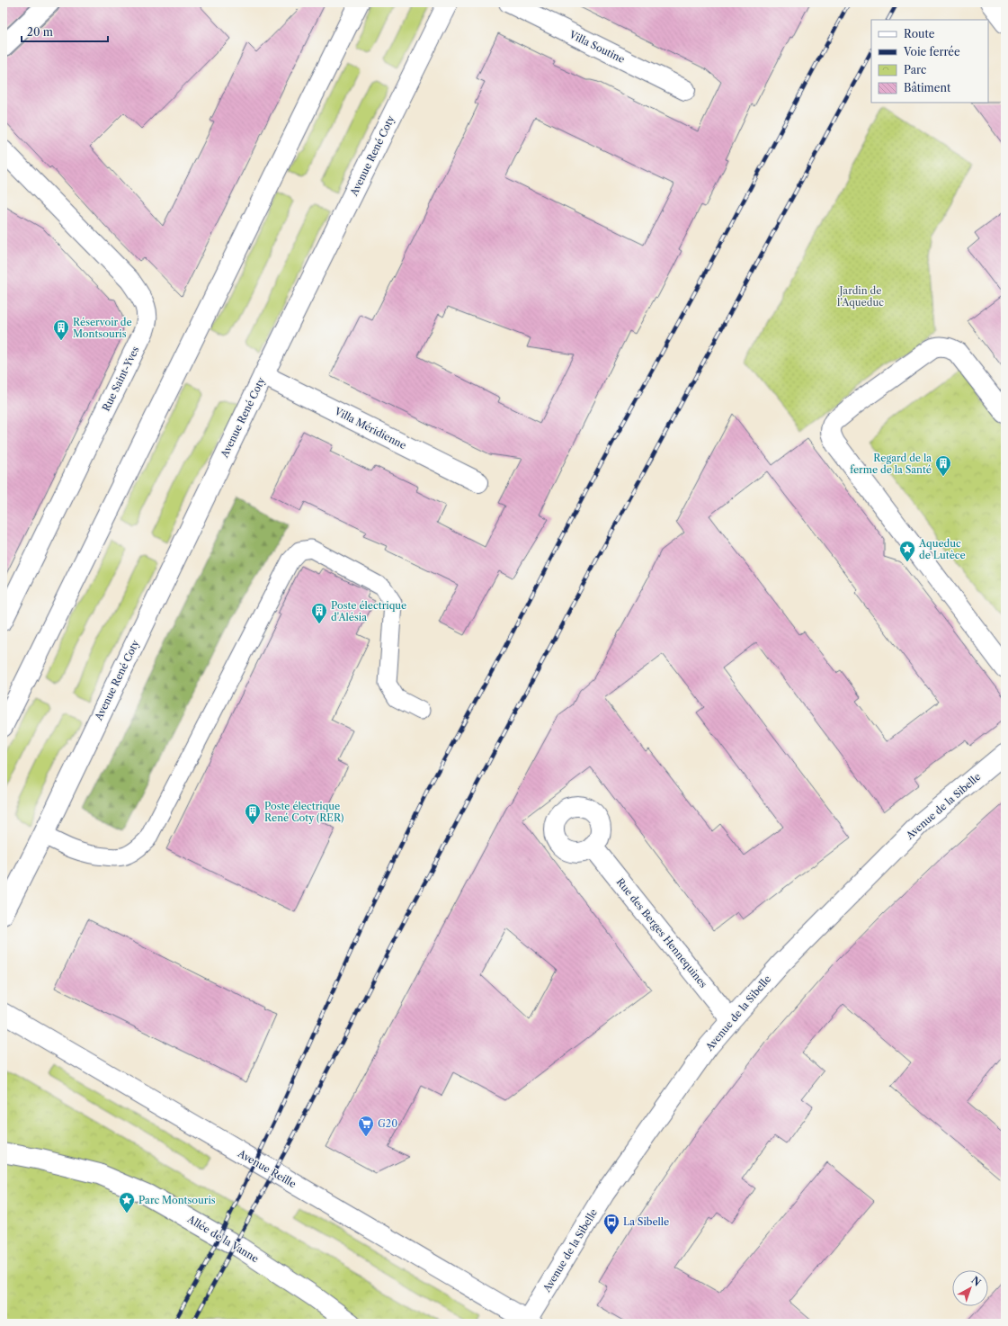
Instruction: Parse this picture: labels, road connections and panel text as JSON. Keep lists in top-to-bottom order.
{
  "streets": {
    "street": [
      "Villa Soutine",
      "Avenue René Coty",
      "Rue Saint-Yves",
      "Villa Méridienne",
      "Avenue de la Sibelle",
      "Rue des Berges Hennequines",
      "Avenue Reille",
      "Allée de la Vanne"
    ]
  },
  "crossings": [
    ["Avenue René Coty", "Villa Méridienne"],
    ["Avenue de la Sibelle", "Rue des Berges Hennequines"],
    ["Avenue de la Sibelle", "Avenue Reille"]
  ],
  "parks": ["Jardin de l’Aqueduc"],
  "places": {
    "building": [
      "Réservoir de Montsouris",
      "Regard de la ferme de la Santé",
      "Poste électrique d'Alésia",
      "Poste électrique René Coty (RER)"
    ],
    "place": ["Aqueduc de Lutèce", "Parc Montsouris"],
    "supermarket": ["G20"],
    "bus stop": ["La Sibelle"]
  },
  "legend": [
    "Route",
    "Voie ferrée",
    "Parc",
    "Bâtiment"
  ],
  "scale_bar": "20 m",
  "north": "top right"
}
